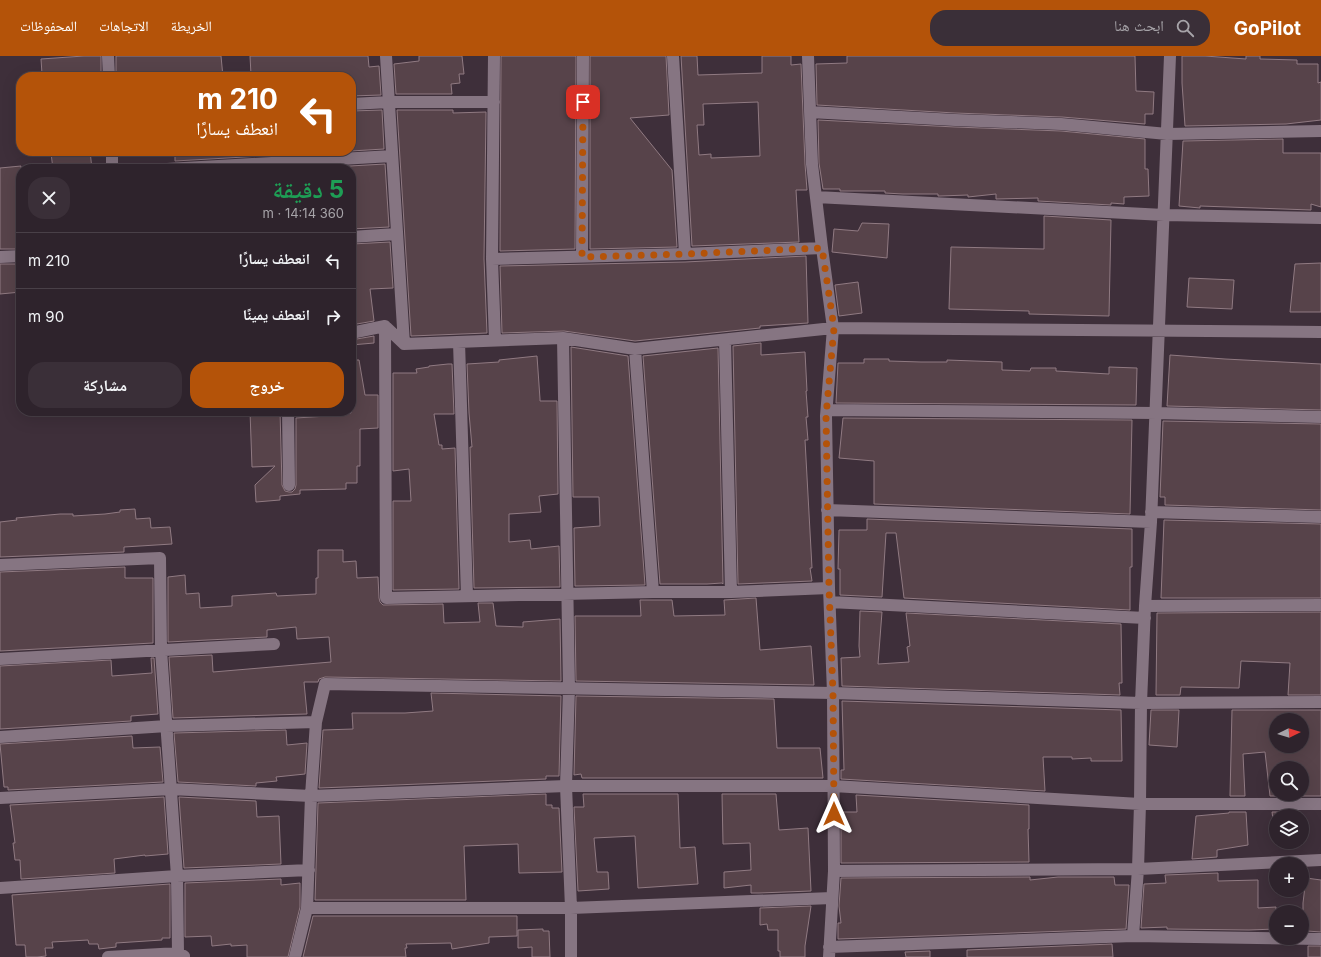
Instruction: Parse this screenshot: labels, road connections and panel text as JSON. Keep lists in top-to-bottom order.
{
  "north": "right",
  "page": {
    "header": "GoPilot",
    "search": "ابحث هنا",
    "nav": ["الخريطة", "الاتجاهات", "المحفوظات"],
    "turn": ["210 m", "انعطف يسارًا"],
    "heading": ["5 دقيقة", "360 m · 14:14"],
    "list": [
      {
        "name": "انعطف يسارًا",
        "value": "210 m"
      },
      {
        "name": "انعطف يمينًا",
        "value": "90 m"
      }
    ],
    "buttons": ["خروج", "مشاركة"],
    "map_buttons": ["+", "−"]
  }
}
